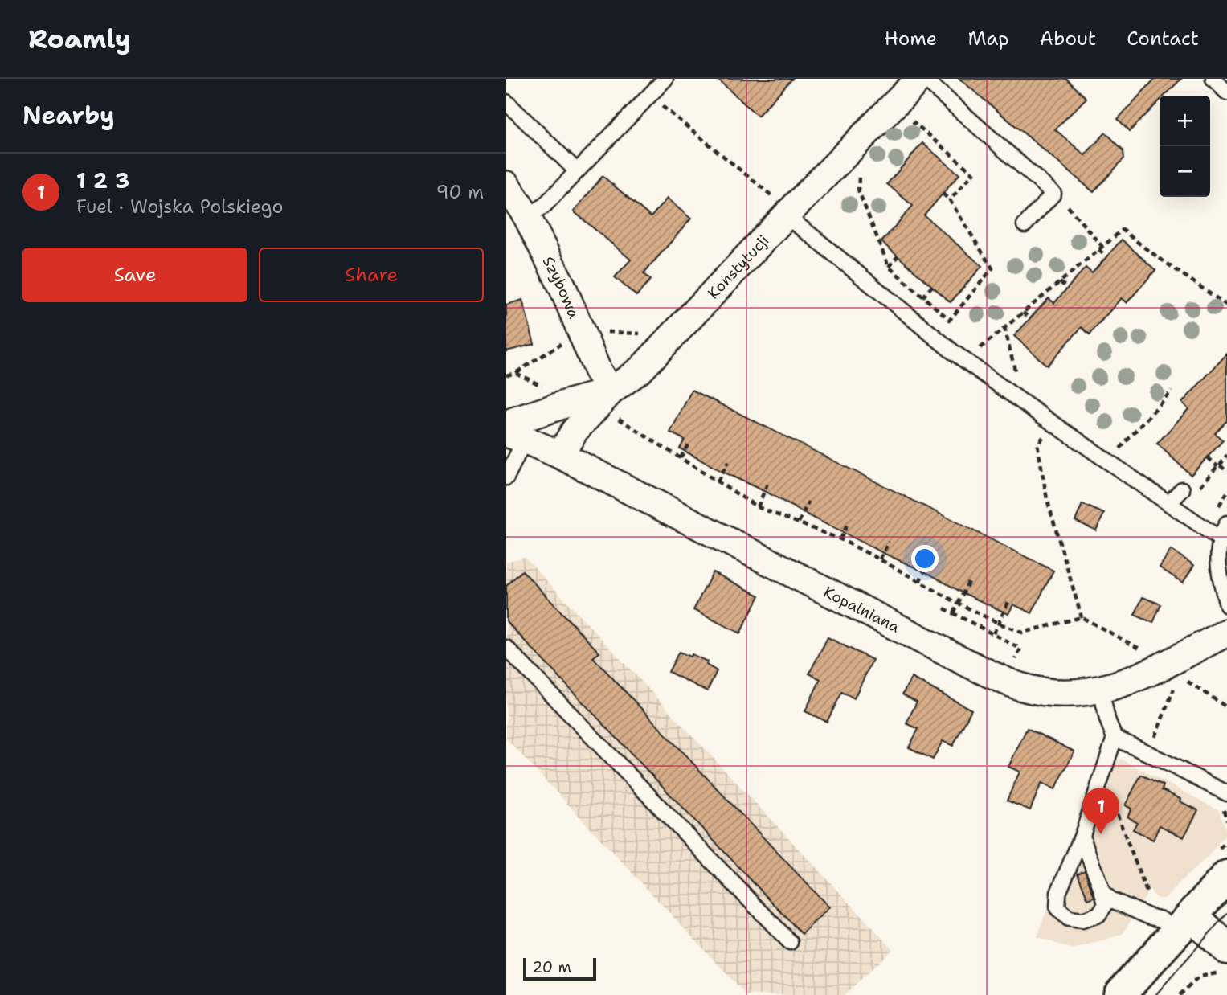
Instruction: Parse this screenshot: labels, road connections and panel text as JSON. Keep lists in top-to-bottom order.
{
  "streets": {
    "street": ["Konstytucji", "Szybowa", "Kopalniana"]
  },
  "crossings": [
    ["Konstytucji", "Szybowa"],
    ["Konstytucji", "Kopalniana"]
  ],
  "scale_bar": "20 m",
  "page": {
    "header": "Roamly",
    "nav": [
      "Home",
      "Map",
      "About",
      "Contact"
    ],
    "heading": "Nearby",
    "map_buttons": ["+", "−"],
    "list": [
      {
        "mark": "1",
        "name": "1 2 3",
        "note": "Fuel · Wojska Polskiego",
        "value": "90 m"
      }
    ],
    "buttons": ["Save", "Share"],
    "pins": "1",
    "scale": "20 m"
  }
}
